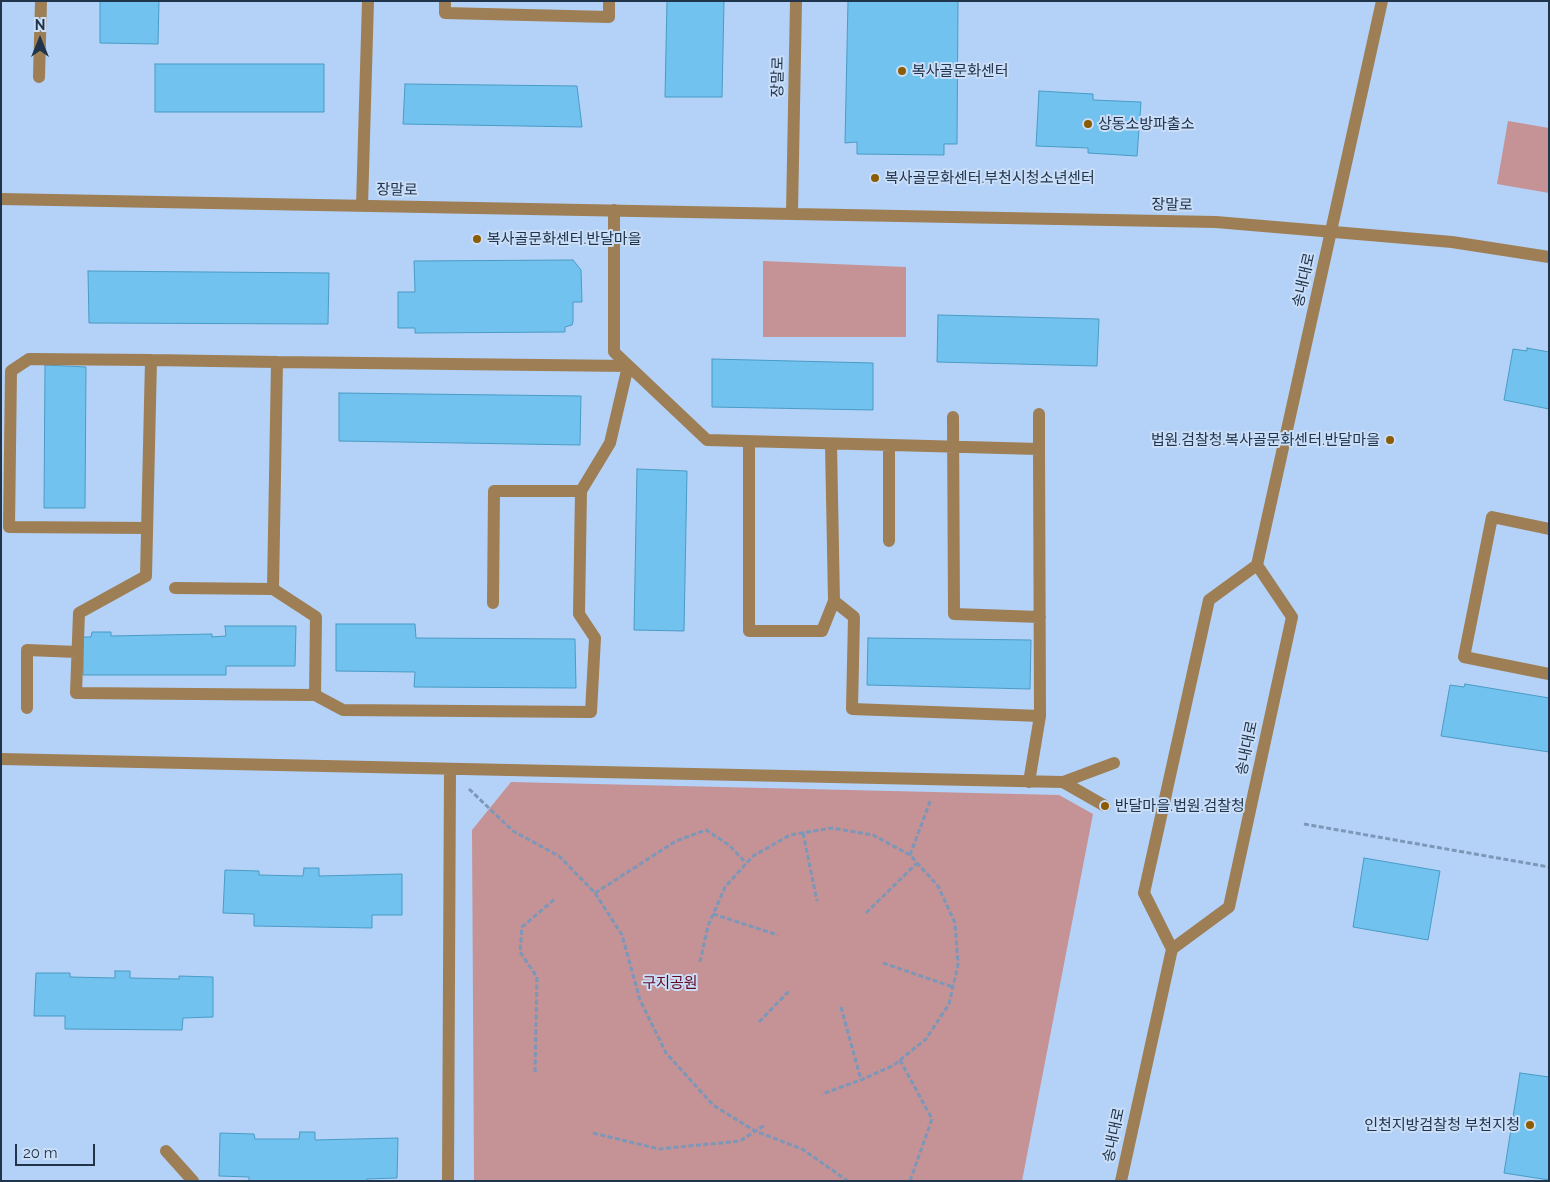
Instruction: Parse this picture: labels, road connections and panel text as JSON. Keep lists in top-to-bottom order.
{
  "streets": {
    "street": ["장말로", "송내대로"]
  },
  "crossings": [
    ["장말로", "송내대로"]
  ],
  "parks": ["구지공원"],
  "places": [
    "복사골문화센터",
    "상동소방파출소",
    "복사골문화센터.부천시청소년센터",
    "복사골문화센터.반달마을",
    "법원.검찰청.복사골문화센터.반달마을",
    "반달마을.법원.검찰청",
    "인천지방검찰청 부천지청"
  ],
  "scale_bar": "20 m",
  "north": "top"
}
